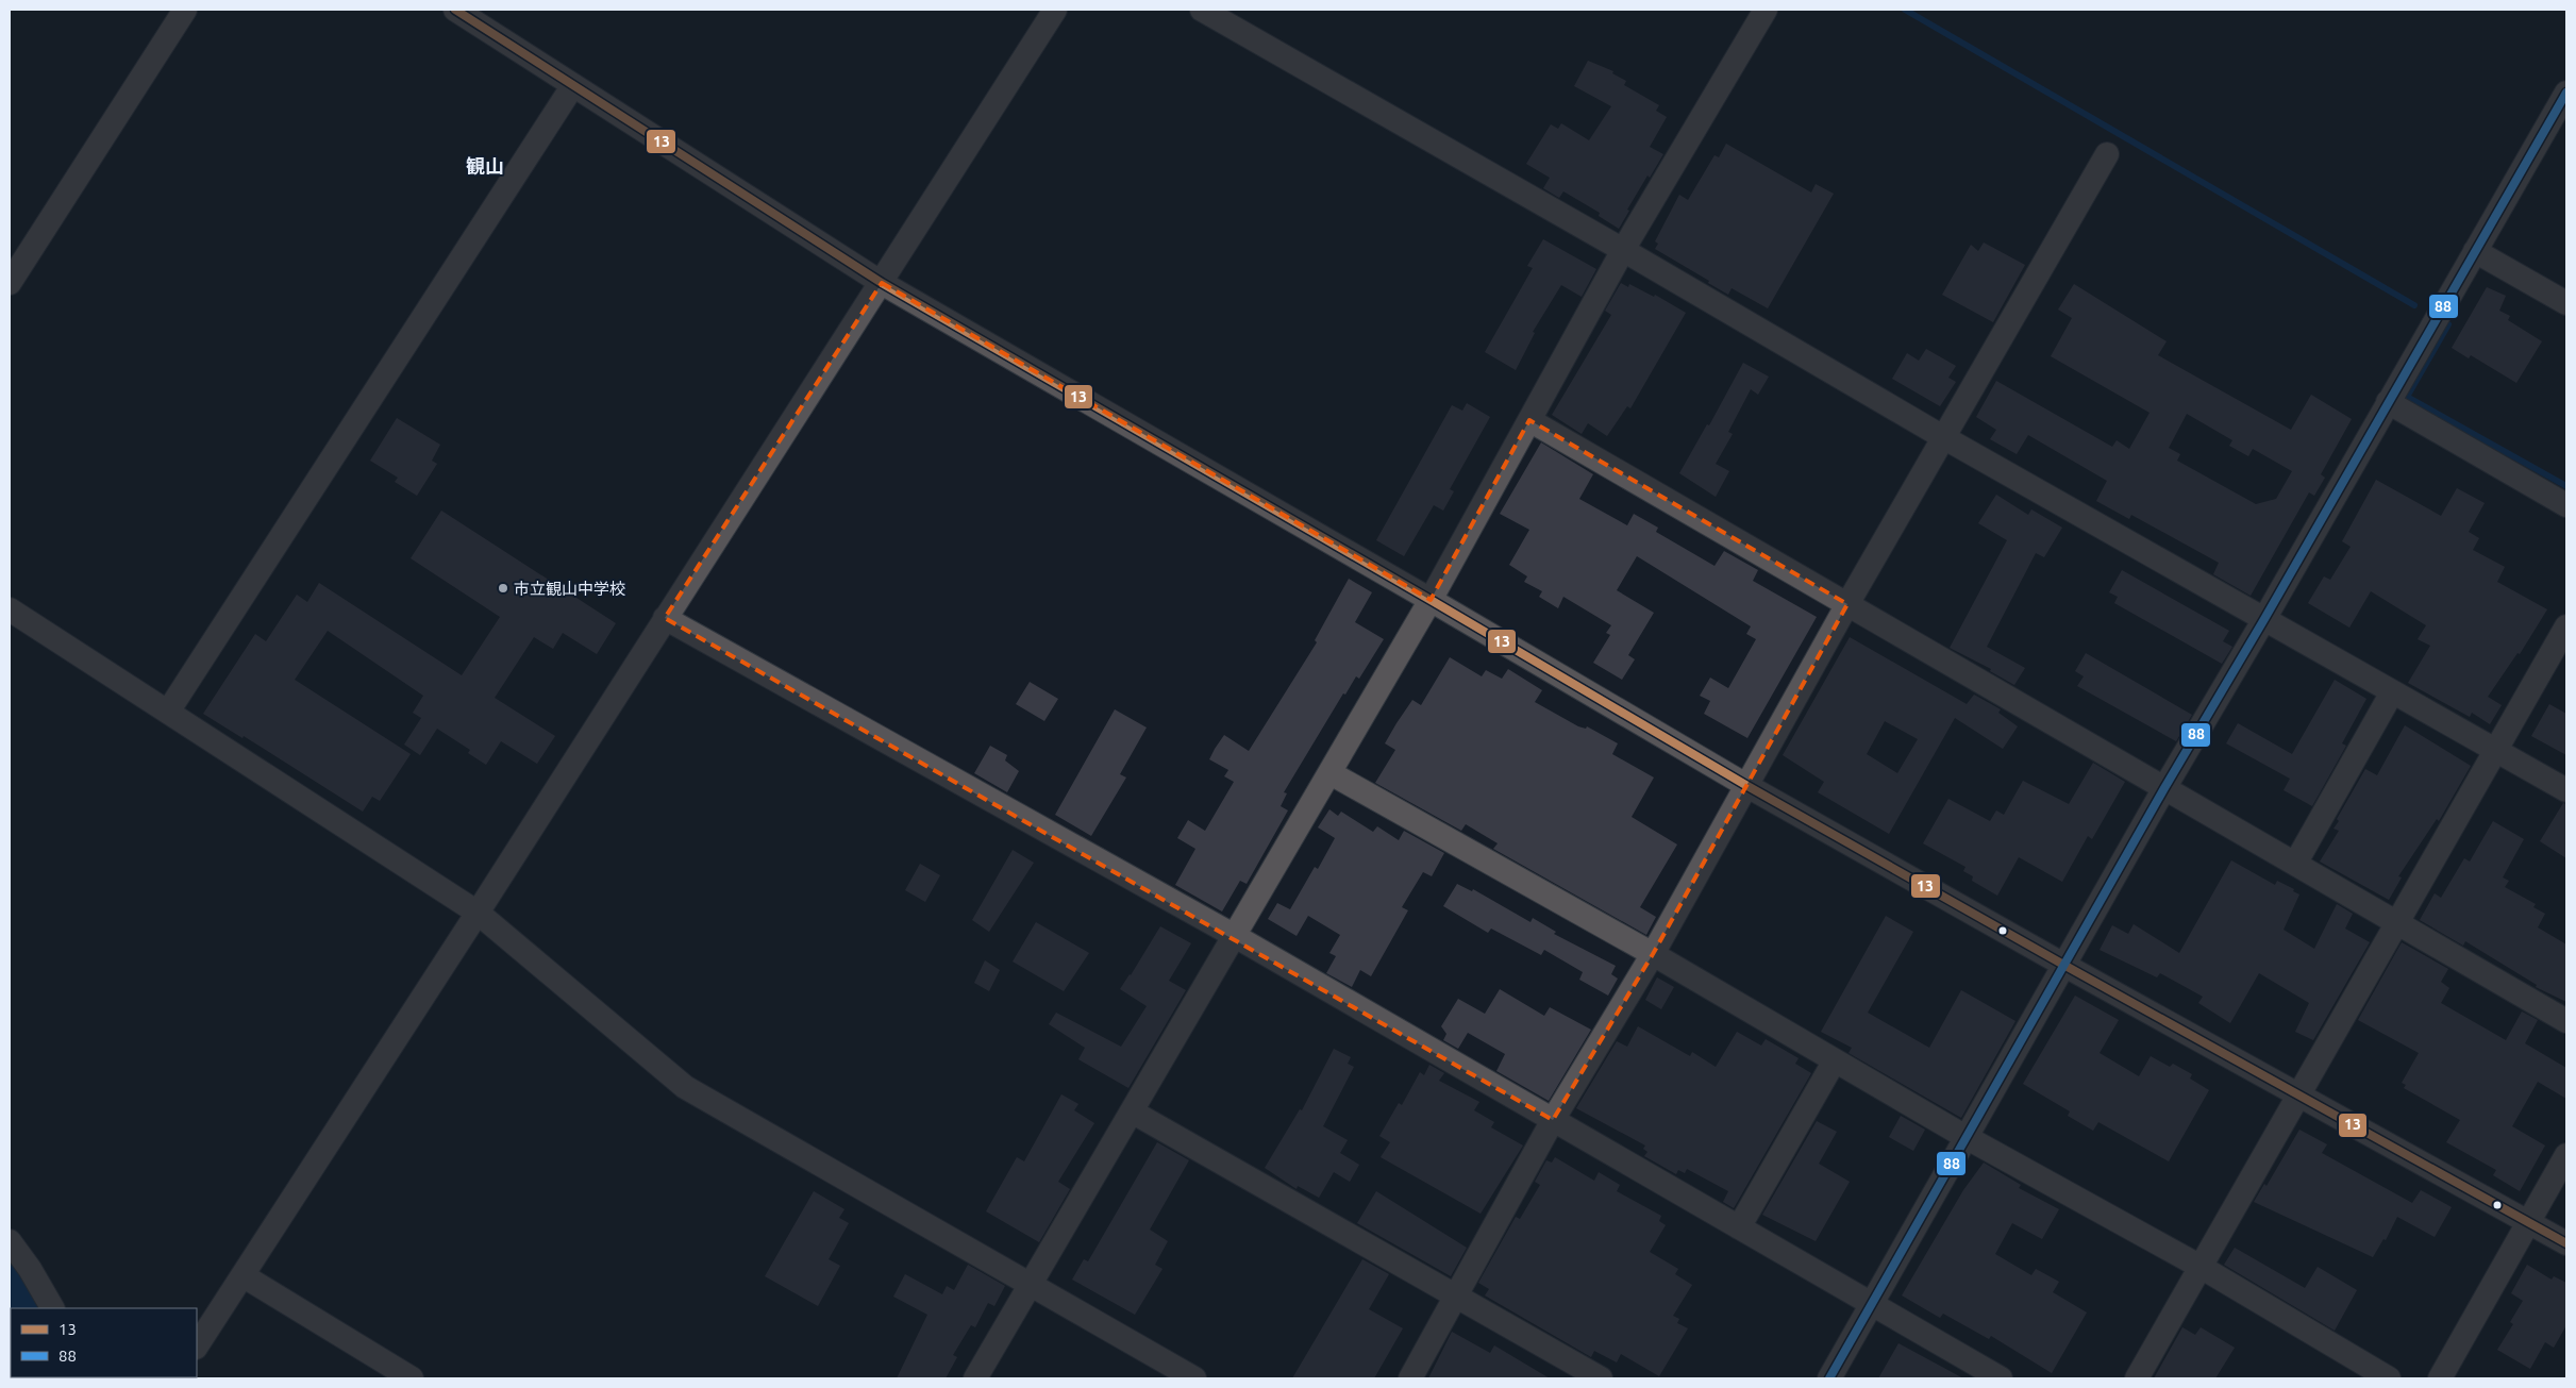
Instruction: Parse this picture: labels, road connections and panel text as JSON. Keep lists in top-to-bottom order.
{
  "districts": ["観山"],
  "places": ["市立観山中学校"],
  "lines": ["transit line 13", "transit line 88"],
  "legend": ["13", "88"]
}
